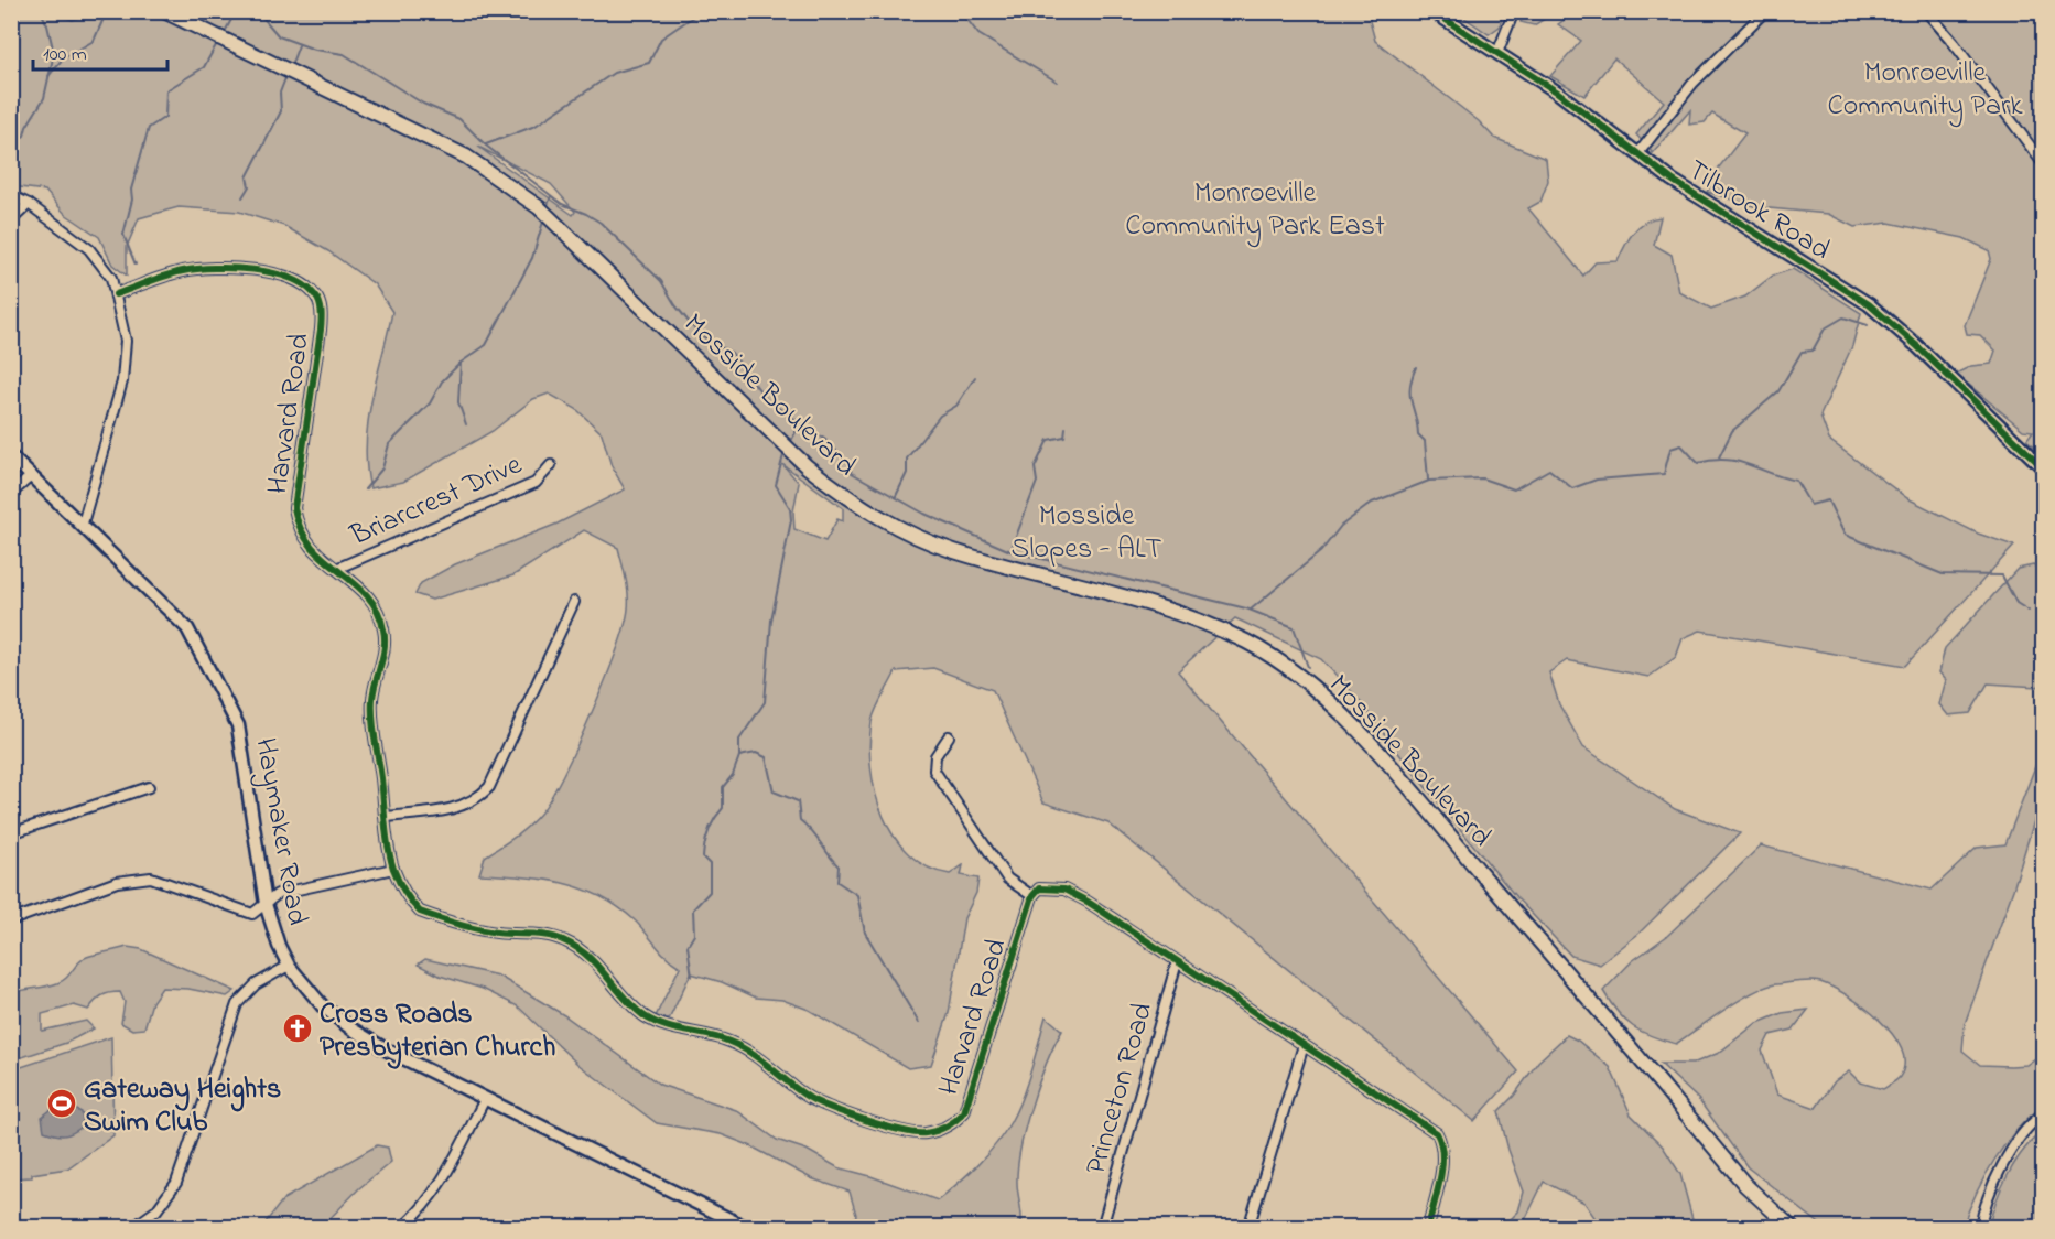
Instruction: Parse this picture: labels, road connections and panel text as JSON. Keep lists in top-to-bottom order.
{
  "streets": {
    "main road": ["Tilbrook Road", "Mosside Boulevard", "Haymaker Road"],
    "street": ["Harvard Road", "Briarcrest Drive", "Princeton Road"]
  },
  "crossings": [
    ["Harvard Road", "Briarcrest Drive"]
  ],
  "parks": ["Monroeville Community Park", "Monroeville Community Park East", "Mosside Slopes - ALT"],
  "places": {
    "church": ["Cross Roads Presbyterian Church"],
    "sports": ["Gateway Heights Swim Club"]
  },
  "scale_bar": "100 m"
}
